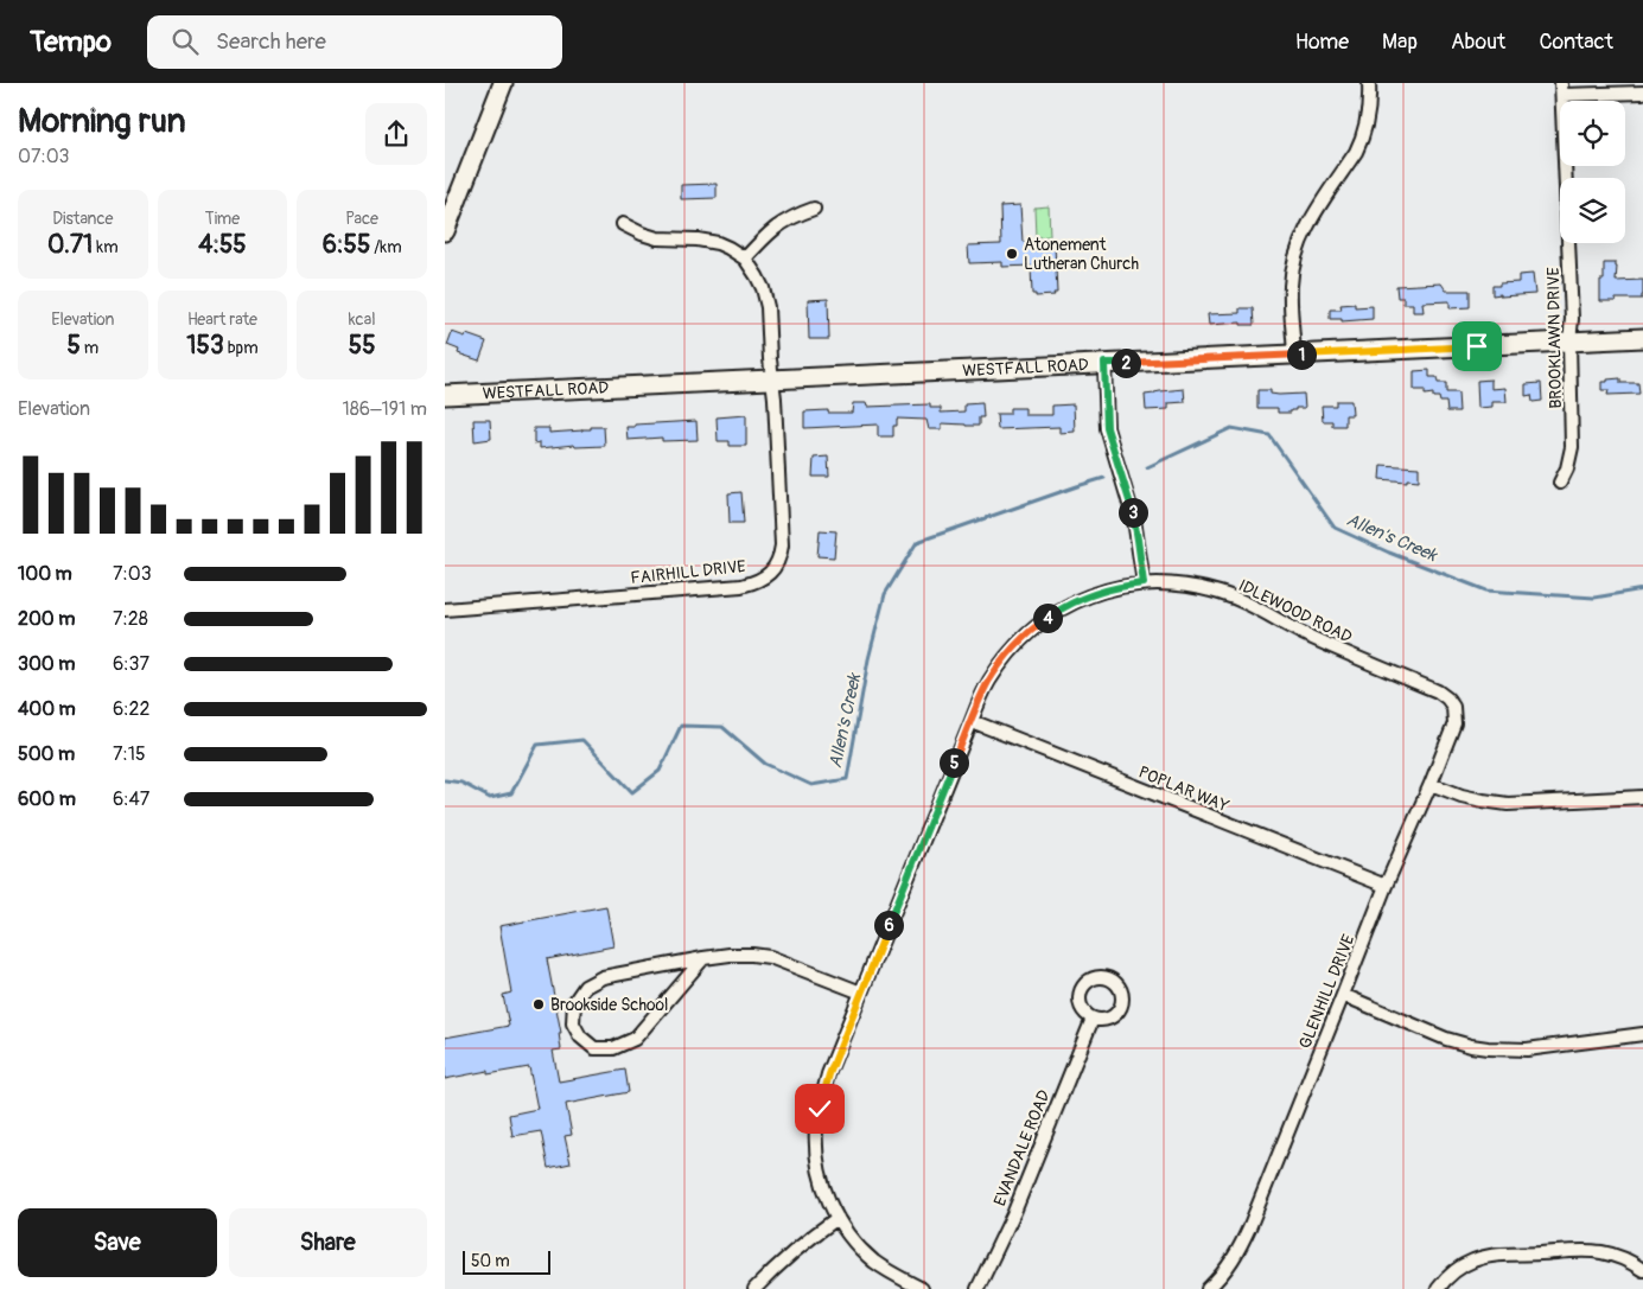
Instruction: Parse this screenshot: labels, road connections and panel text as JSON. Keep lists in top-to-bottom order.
{
  "streets": {
    "street": [
      "BROOKLAWN DRIVE",
      "WESTFALL ROAD",
      "FAIRHILL DRIVE",
      "IDLEWOOD ROAD",
      "POPLAR WAY",
      "GLENHILL DRIVE",
      "EVANDALE ROAD"
    ]
  },
  "crossings": [
    ["BROOKLAWN DRIVE", "WESTFALL ROAD"],
    ["WESTFALL ROAD", "FAIRHILL DRIVE"],
    ["IDLEWOOD ROAD", "POPLAR WAY"],
    ["IDLEWOOD ROAD", "GLENHILL DRIVE"],
    ["POPLAR WAY", "GLENHILL DRIVE"]
  ],
  "water": ["Allen's Creek"],
  "places": ["Atonement Lutheran Church", "Brookside School"],
  "scale_bar": "50 m",
  "page": {
    "header": "Tempo",
    "search": "Search here",
    "nav": [
      "Home",
      "Map",
      "About",
      "Contact"
    ],
    "heading": ["Morning run", "07:03"],
    "stats": [
      ["Distance", "0.71 km"],
      ["Time", "4:55"],
      ["Pace", "6:55 /km"],
      ["Elevation", "5 m"],
      ["Heart rate", "153 bpm"],
      ["kcal", "55"]
    ],
    "pins": [
      "1",
      "2",
      "3",
      "4",
      "5",
      "6"
    ],
    "chart": ["Elevation", "186–191 m"],
    "list": [
      {
        "name": "100 m",
        "note": "7:03"
      },
      {
        "name": "200 m",
        "note": "7:28"
      },
      {
        "name": "300 m",
        "note": "6:37"
      },
      {
        "name": "400 m",
        "note": "6:22"
      },
      {
        "name": "500 m",
        "note": "7:15"
      },
      {
        "name": "600 m",
        "note": "6:47"
      }
    ],
    "buttons": ["Save", "Share"],
    "scale": "50 m"
  }
}
